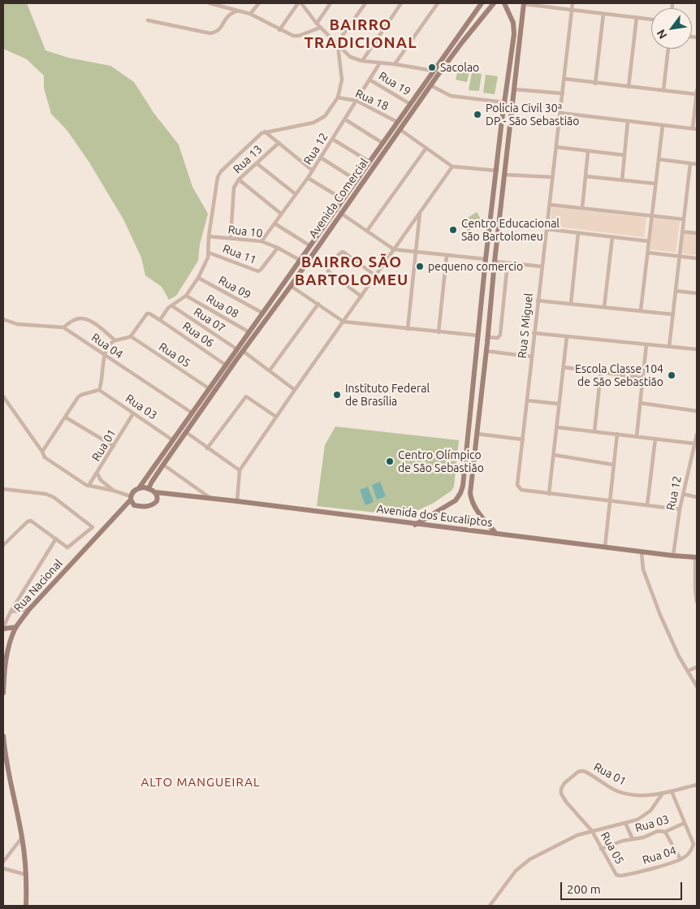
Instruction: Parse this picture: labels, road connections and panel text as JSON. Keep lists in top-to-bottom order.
{
  "streets": {
    "street": [
      "Rua 19",
      "Rua 18",
      "Rua 12",
      "Rua 13",
      "Avenida Comercial",
      "Rua 10",
      "Rua 11",
      "Rua 09",
      "Rua 08",
      "Rua 07",
      "Rua S Miguel",
      "Rua 06",
      "Rua 04",
      "Rua 05",
      "Rua 03",
      "Rua 01",
      "Avenida dos Eucaliptos",
      "Rua Nacional"
    ]
  },
  "crossings": [
    ["Rua 19", "Rua 12"],
    ["Rua 19", "Avenida Comercial"],
    ["Rua 18", "Rua 12"],
    ["Rua 18", "Avenida Comercial"],
    ["Rua 12", "Rua 10"],
    ["Rua 12", "Rua S Miguel"],
    ["Rua 12", "Avenida dos Eucaliptos"],
    ["Rua 13", "Rua 10"],
    ["Avenida Comercial", "Rua 10"],
    ["Avenida Comercial", "Rua 09"],
    ["Avenida Comercial", "Rua 08"],
    ["Avenida Comercial", "Rua 07"],
    ["Avenida Comercial", "Rua 06"],
    ["Avenida Comercial", "Rua 04"],
    ["Avenida Comercial", "Rua 05"],
    ["Avenida Comercial", "Rua 03"],
    ["Avenida Comercial", "Avenida dos Eucaliptos"],
    ["Avenida Comercial", "Rua Nacional"],
    ["Rua 10", "Rua 11"],
    ["Rua 04", "Rua 05"],
    ["Rua 04", "Rua 03"],
    ["Rua 05", "Rua 03"],
    ["Rua 05", "Rua 01"],
    ["Rua 03", "Rua 01"],
    ["Avenida dos Eucaliptos", "Rua Nacional"]
  ],
  "districts": ["BAIRRO TRADICIONAL", "BAIRRO SÃO BARTOLOMEU", "ALTO MANGUEIRAL"],
  "places": [
    "Sacolao",
    "Policia Civil 30ª DP - São Sebastião",
    "Centro Educacional São Bartolomeu",
    "pequeno comercio",
    "Escola Classe 104 de São Sebastião",
    "Instituto Federal de Brasília",
    "Centro Olímpico de São Sebastião"
  ],
  "scale_bar": "200 m",
  "north": "bottom left"
}
